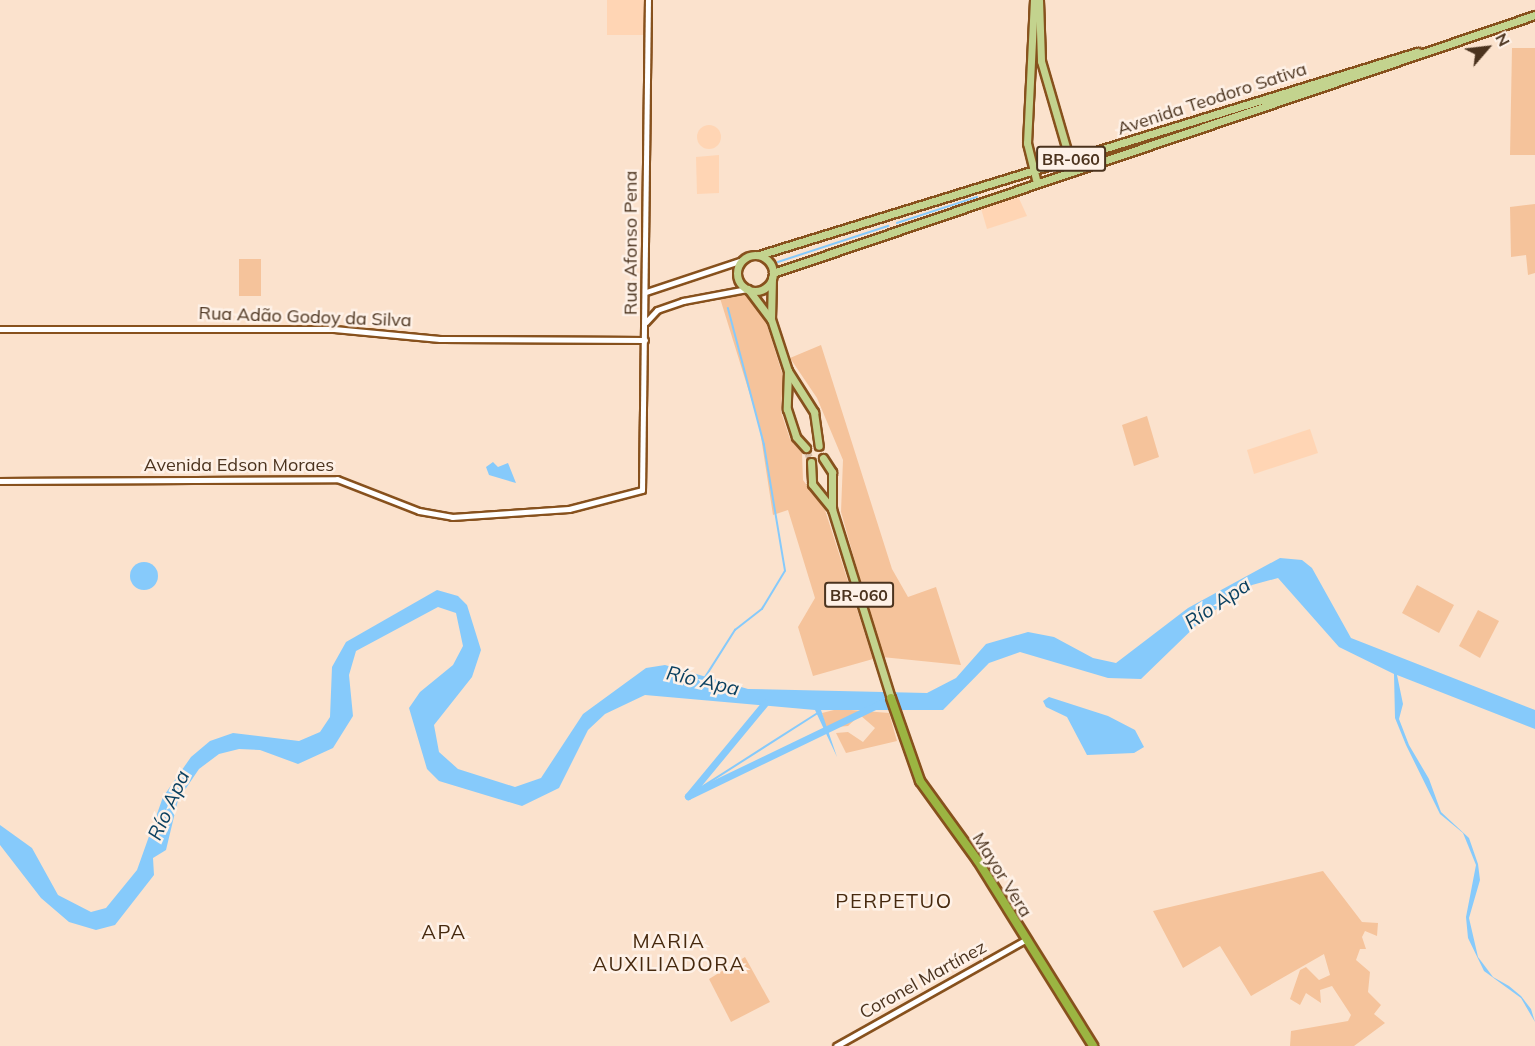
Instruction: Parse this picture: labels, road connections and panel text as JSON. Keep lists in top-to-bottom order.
{
  "streets": {
    "highway": ["Mayor Vera"],
    "main road": ["Avenida Teodoro Sativa", "BR-060"],
    "street": [
      "Rua Afonso Pena",
      "Rua Adão Godoy da Silva",
      "Avenida Edson Moraes",
      "Coronel Martínez"
    ]
  },
  "crossings": [
    ["Avenida Teodoro Sativa", "BR-060"],
    ["BR-060", "Mayor Vera"],
    ["Rua Afonso Pena", "Rua Adão Godoy da Silva"],
    ["Rua Afonso Pena", "Avenida Edson Moraes"],
    ["Mayor Vera", "Coronel Martínez"]
  ],
  "districts": ["PERPETUO", "APA", "MARIA AUXILIADORA"],
  "water": ["Río Apa"],
  "north": "top right"
}
